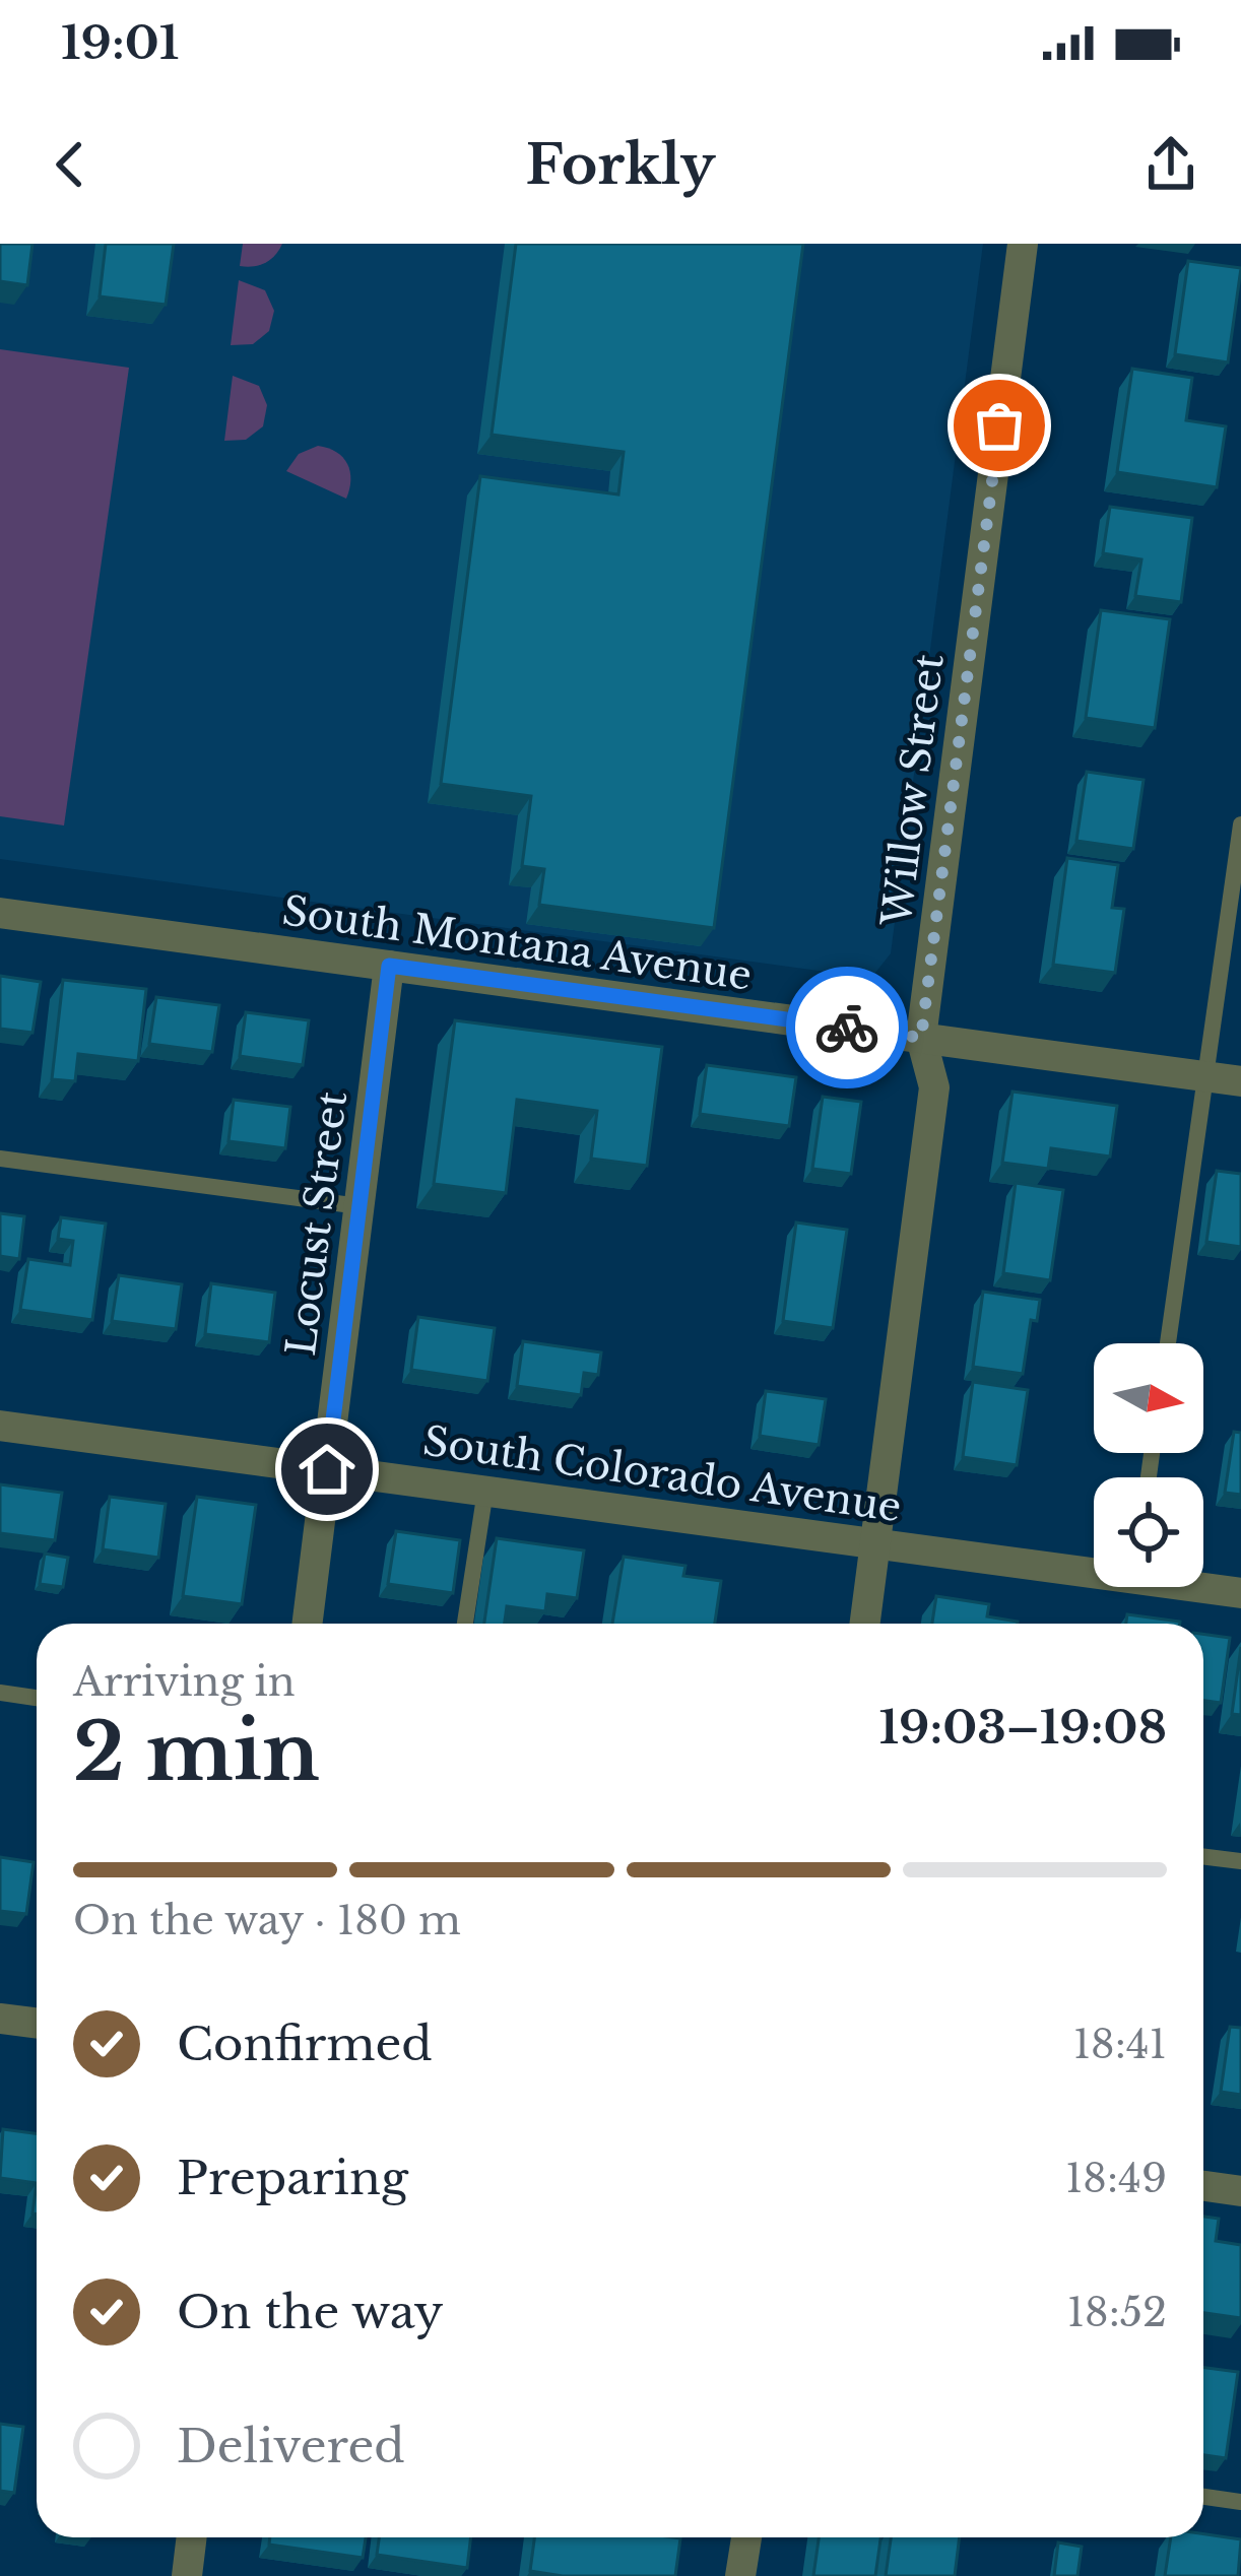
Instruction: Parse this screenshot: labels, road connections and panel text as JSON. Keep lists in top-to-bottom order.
{
  "streets": {
    "street": [
      "Willow Street",
      "South Montana Avenue",
      "Locust Street",
      "South Colorado Avenue"
    ]
  },
  "crossings": [
    ["Willow Street", "South Montana Avenue"],
    ["Willow Street", "South Colorado Avenue"],
    ["South Montana Avenue", "Locust Street"],
    ["Locust Street", "South Colorado Avenue"]
  ],
  "north": "right",
  "page": {
    "status": "19:01",
    "header": "Forkly",
    "heading": ["2 min", "Arriving in", "19:03–19:08"],
    "bar": "On the way · 180 m",
    "list": [
      ["Confirmed", "18:41"],
      ["Preparing", "18:49"],
      ["On the way", "18:52"],
      "Delivered"
    ]
  }
}
